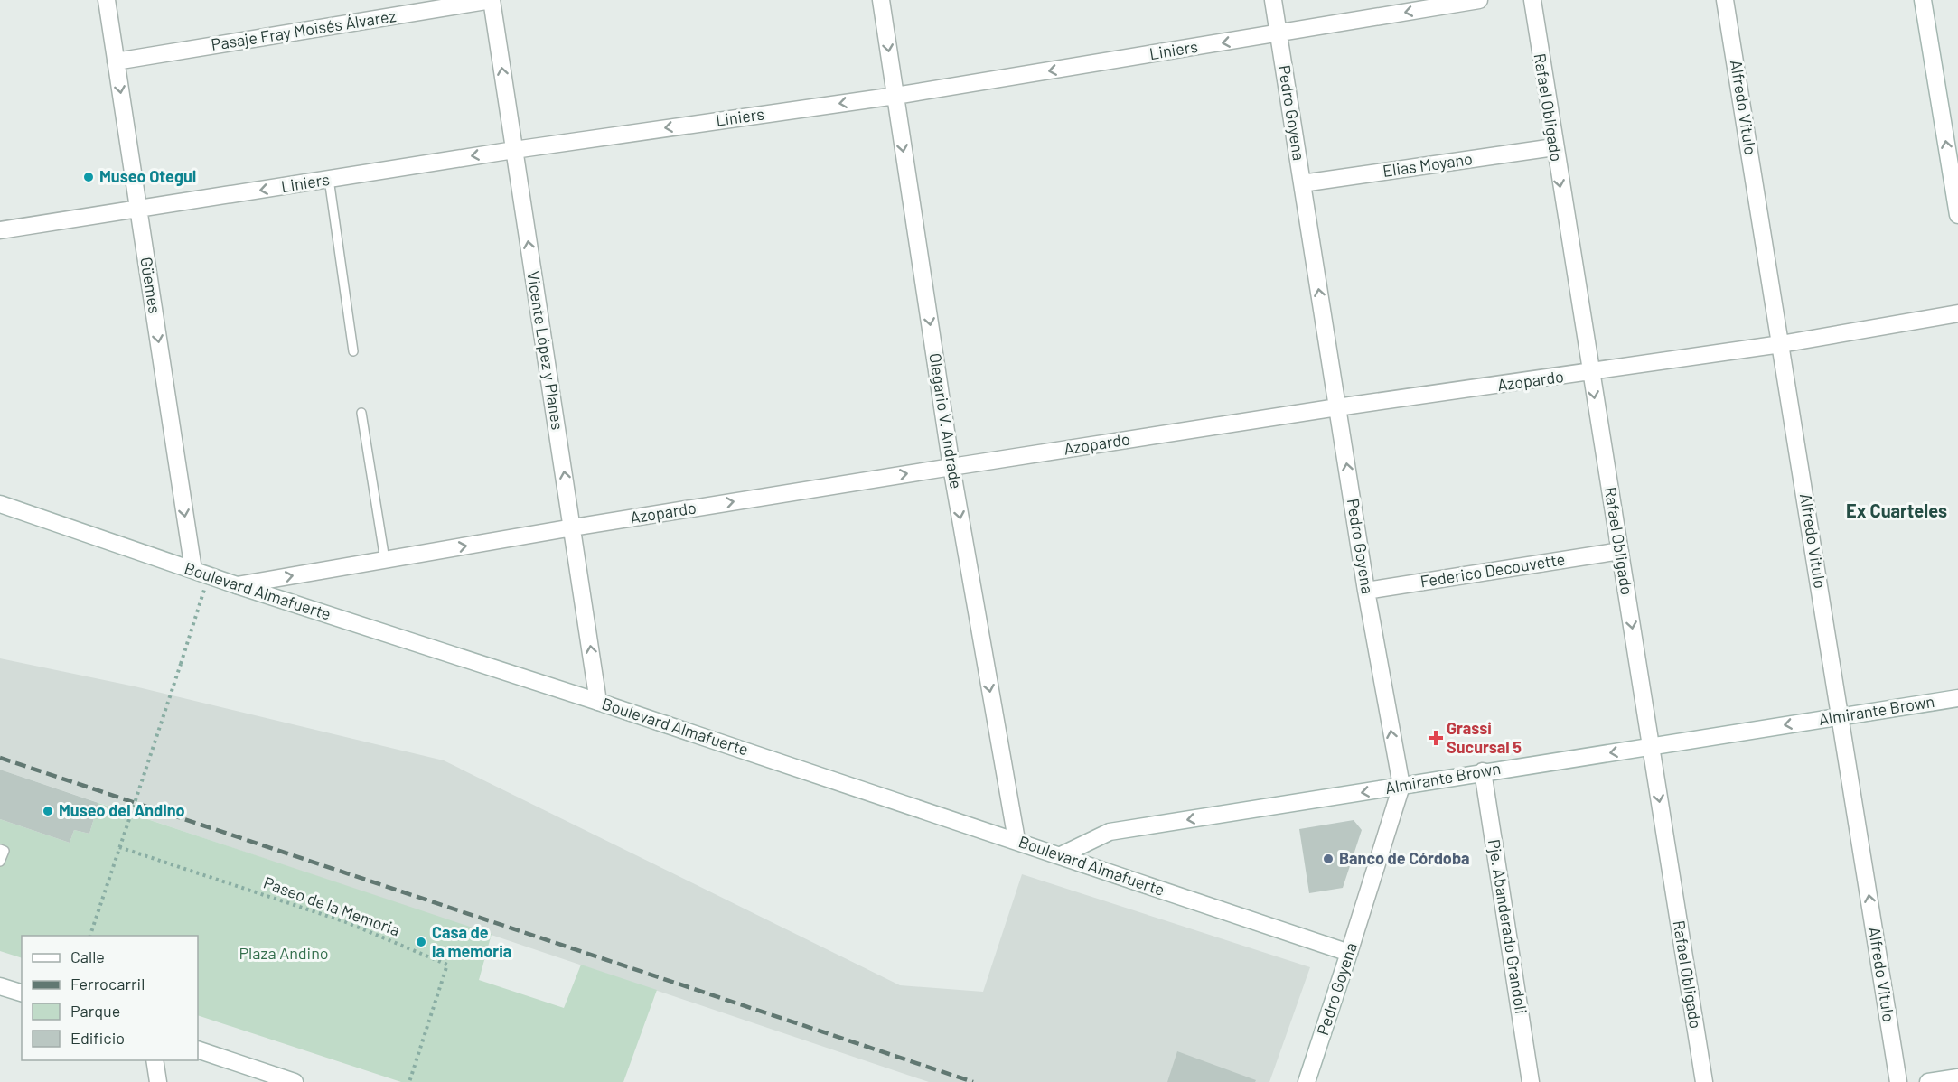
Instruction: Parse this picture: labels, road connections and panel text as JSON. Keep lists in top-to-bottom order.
{
  "streets": {
    "street": [
      "Pasaje Fray Moisés Álvarez",
      "Liniers",
      "Rafael Obligado",
      "Alfredo Vitulo",
      "Pedro Goyena",
      "Elias Moyano",
      "Güemes",
      "Vicente López y Planes",
      "Azopardo",
      "Olegario V. Andrade",
      "Federico Decouvette",
      "Boulevard Almafuerte",
      "Almirante Brown",
      "Pje. Abanderado Grandoli"
    ],
    "path": ["Paseo de la Memoria"]
  },
  "crossings": [
    ["Pasaje Fray Moisés Álvarez", "Güemes"],
    ["Pasaje Fray Moisés Álvarez", "Vicente López y Planes"],
    ["Liniers", "Pedro Goyena"],
    ["Liniers", "Güemes"],
    ["Liniers", "Vicente López y Planes"],
    ["Liniers", "Olegario V. Andrade"],
    ["Rafael Obligado", "Elias Moyano"],
    ["Rafael Obligado", "Azopardo"],
    ["Rafael Obligado", "Federico Decouvette"],
    ["Rafael Obligado", "Almirante Brown"],
    ["Alfredo Vitulo", "Azopardo"],
    ["Alfredo Vitulo", "Almirante Brown"],
    ["Pedro Goyena", "Elias Moyano"],
    ["Pedro Goyena", "Azopardo"],
    ["Pedro Goyena", "Federico Decouvette"],
    ["Pedro Goyena", "Boulevard Almafuerte"],
    ["Pedro Goyena", "Almirante Brown"],
    ["Güemes", "Boulevard Almafuerte"],
    ["Vicente López y Planes", "Azopardo"],
    ["Vicente López y Planes", "Boulevard Almafuerte"],
    ["Azopardo", "Olegario V. Andrade"],
    ["Azopardo", "Boulevard Almafuerte"],
    ["Olegario V. Andrade", "Boulevard Almafuerte"],
    ["Boulevard Almafuerte", "Almirante Brown"],
    ["Almirante Brown", "Pje. Abanderado Grandoli"]
  ],
  "one_way": [
    "Liniers",
    "Rafael Obligado",
    "Pedro Goyena",
    "Güemes",
    "Vicente López y Planes",
    "Azopardo",
    "Olegario V. Andrade",
    "Almirante Brown"
  ],
  "districts": ["Ex Cuarteles"],
  "parks": ["Plaza Andino"],
  "places": {
    "other": [
      "Museo Otegui",
      "Museo del Andino",
      "Banco de Córdoba",
      "Casa de la memoria"
    ],
    "health": ["Grassi Sucursal 5"]
  },
  "legend": [
    "Calle",
    "Ferrocarril",
    "Parque",
    "Edificio"
  ]
}
